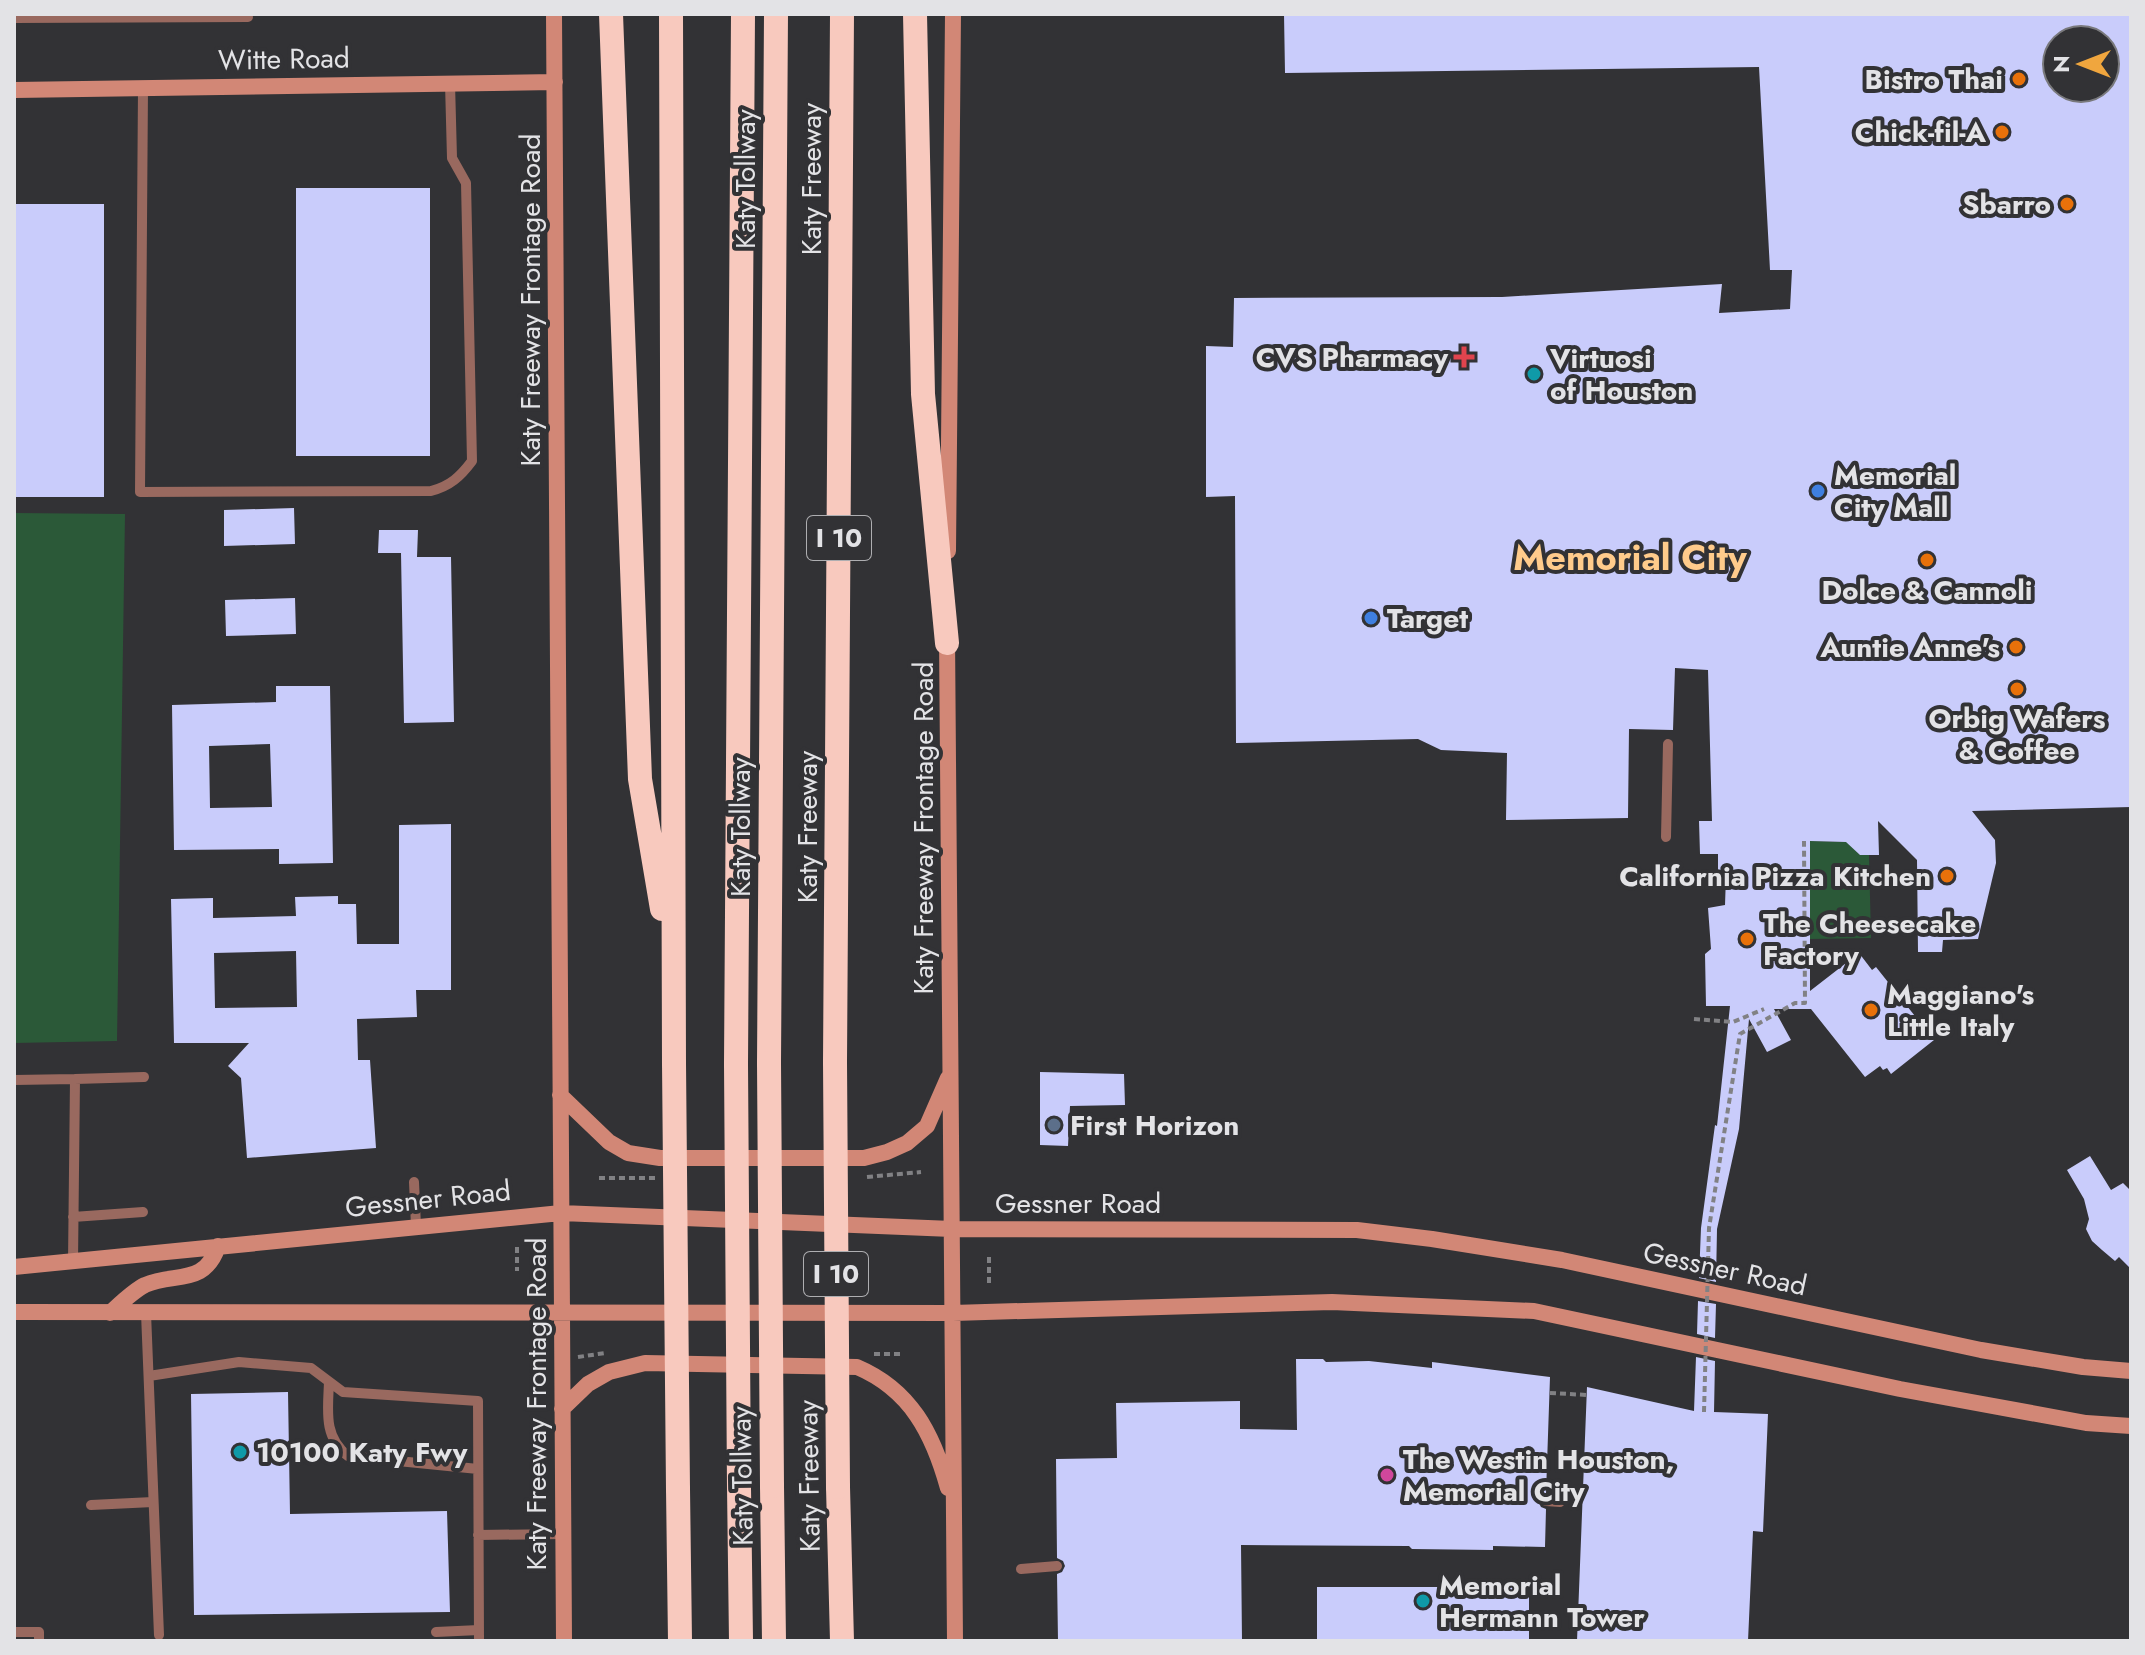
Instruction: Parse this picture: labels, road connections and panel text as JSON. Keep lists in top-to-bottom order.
{
  "streets": {
    "highway": ["Katy Tollway", "Katy Freeway", "I 10"],
    "main road": ["Witte Road", "Katy Freeway Frontage Road", "Gessner Road"]
  },
  "crossings": [
    ["Witte Road", "Katy Freeway Frontage Road"],
    ["Katy Freeway Frontage Road", "Gessner Road"]
  ],
  "districts": ["Memorial City"],
  "places": {
    "other": [
      "Bistro Thai",
      "Chick-fil-A",
      "Sbarro",
      "Virtuosi of Houston",
      "Memorial City Mall",
      "Dolce & Cannoli",
      "Target",
      "Auntie Anne's",
      "Orbig Wafers & Coffee",
      "California Pizza Kitchen",
      "The Cheesecake Factory",
      "Maggiano's Little Italy",
      "First Horizon",
      "10100 Katy Fwy",
      "The Westin Houston, Memorial City",
      "Memorial Hermann Tower"
    ],
    "health": ["CVS Pharmacy"]
  },
  "north": "left"
}
